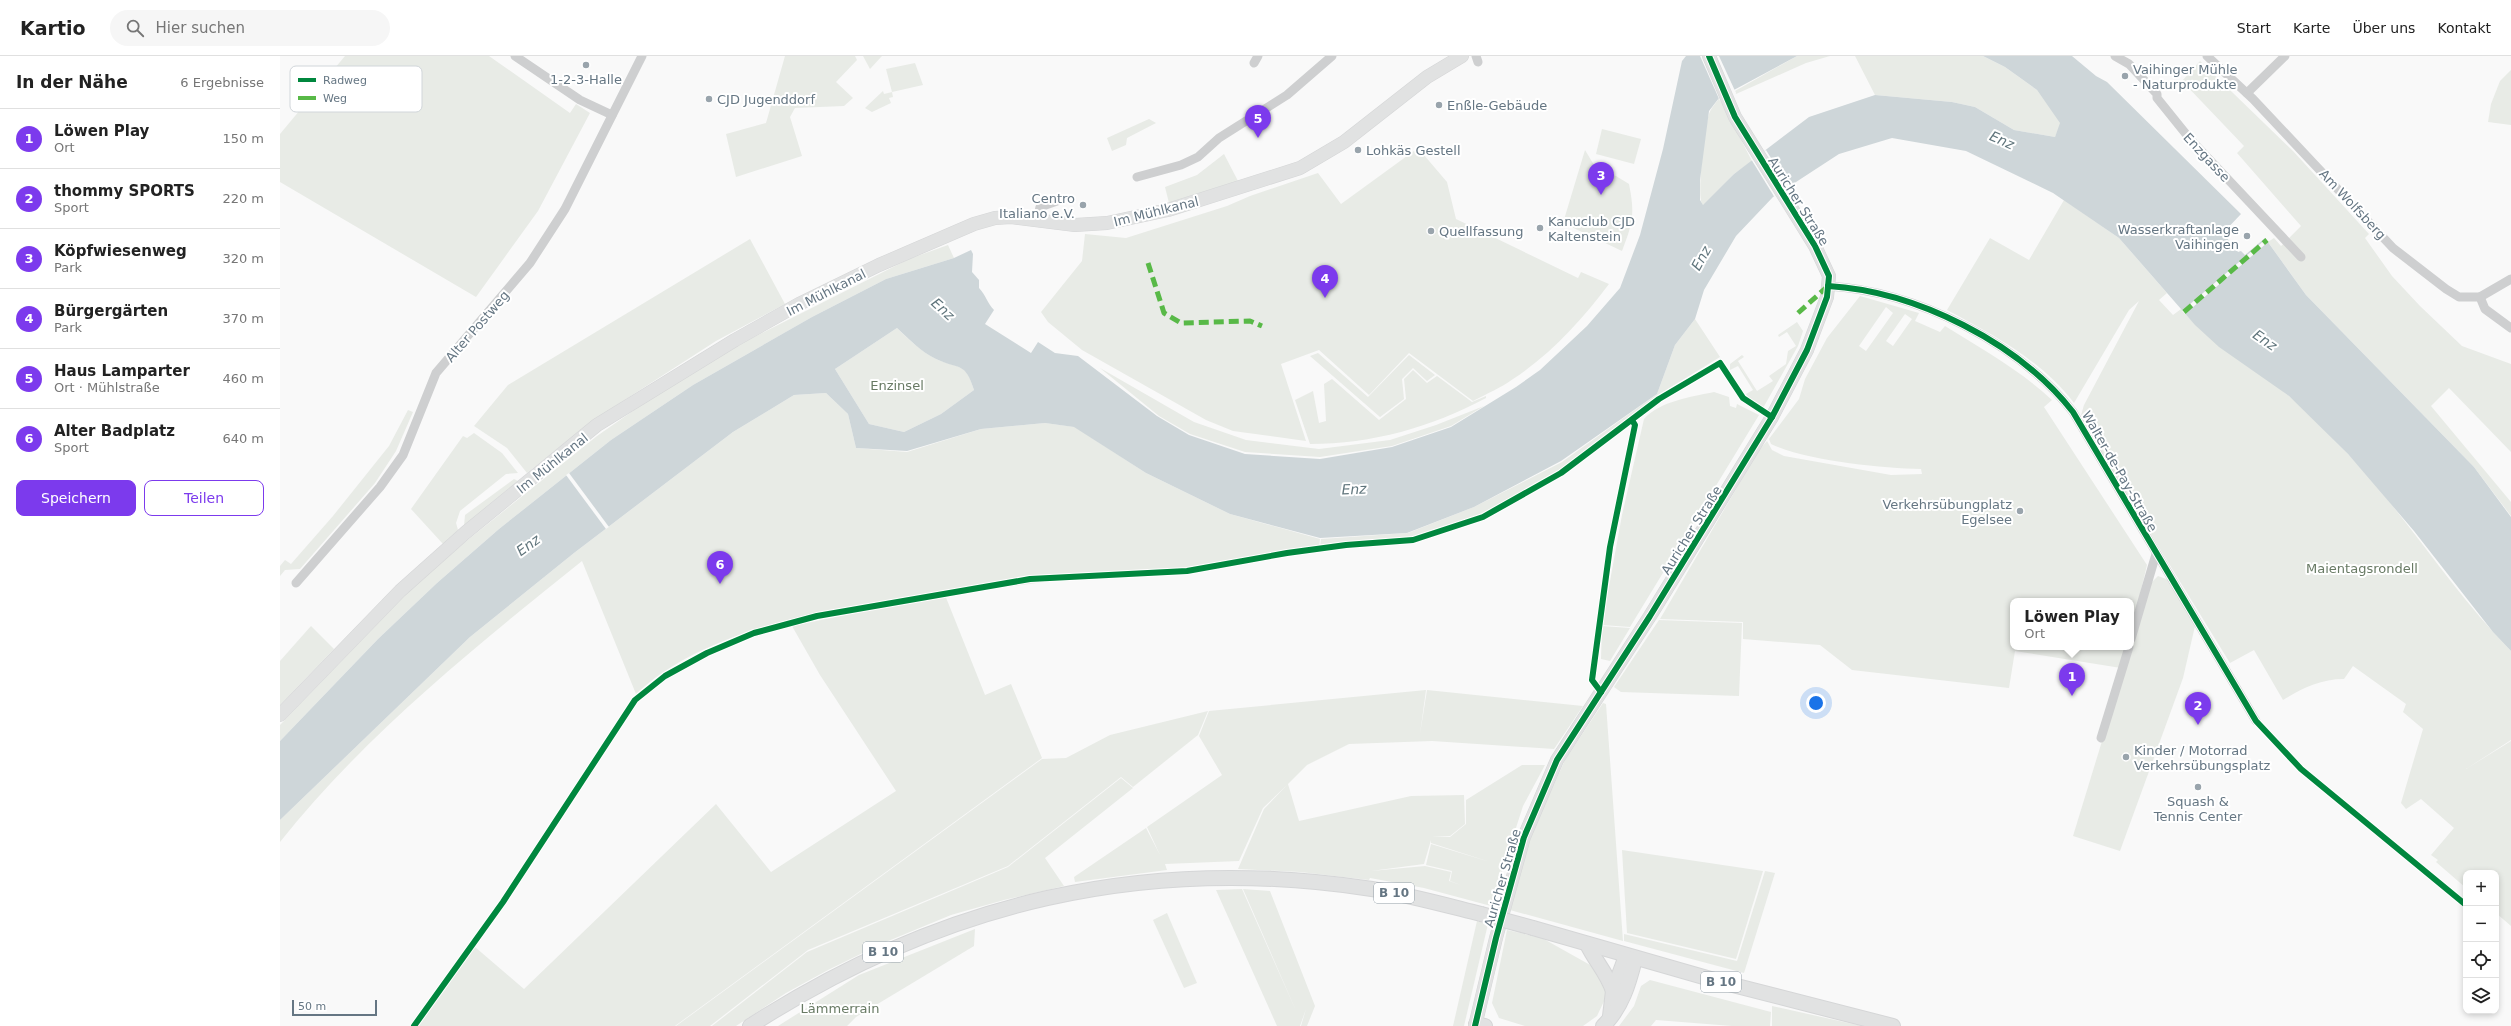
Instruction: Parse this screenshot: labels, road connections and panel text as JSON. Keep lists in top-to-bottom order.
{
  "streets": {
    "main road": ["B 10"],
    "street": [
      "Enzgasse",
      "Auricher Straße",
      "Am Wolfsberg",
      "Im Mühlkanal",
      "Alter Postweg",
      "Walter-de-Pay-Straße"
    ]
  },
  "crossings": [
    ["Auricher Straße", "Walter-de-Pay-Straße"]
  ],
  "water": ["Enz"],
  "parks": ["Enzinsel", "Maientagsrondell", "Lämmerrain"],
  "places": [
    "1-2-3-Halle",
    "Vaihinger Mühle - Naturprodukte",
    "CJD Jugenddorf",
    "Enßle-Gebäude",
    "Lohkäs Gestell",
    "Centro Italiano e.V.",
    "Kanuclub CJD Kaltenstein",
    "Quellfassung",
    "Wasserkraftanlage Vaihingen",
    "Verkehrsübungplatz Egelsee",
    "Kinder / Motorrad Verkehrsübungsplatz",
    "Squash & Tennis Center"
  ],
  "legend": ["Radweg", "Weg"],
  "scale_bar": "50 m",
  "page": {
    "header": "Kartio",
    "search": "Hier suchen",
    "nav": [
      "Start",
      "Karte",
      "Über uns",
      "Kontakt"
    ],
    "heading": ["In der Nähe", "6 Ergebnisse"],
    "pins": [
      "5",
      "3",
      "4",
      "6",
      "1",
      "2"
    ],
    "list": [
      {
        "mark": "1",
        "name": "Löwen Play",
        "note": "Ort",
        "value": "150 m"
      },
      {
        "mark": "2",
        "name": "thommy SPORTS",
        "note": "Sport",
        "value": "220 m"
      },
      {
        "mark": "3",
        "name": "Köpfwiesenweg",
        "note": "Park",
        "value": "320 m"
      },
      {
        "mark": "4",
        "name": "Bürgergärten",
        "note": "Park",
        "value": "370 m"
      },
      {
        "mark": "5",
        "name": "Haus Lamparter",
        "note": "Ort · Mühlstraße",
        "value": "460 m"
      },
      {
        "mark": "6",
        "name": "Alter Badplatz",
        "note": "Sport",
        "value": "640 m"
      }
    ],
    "buttons": ["Speichern", "Teilen"],
    "popup": ["Löwen Play", "Ort"],
    "map_buttons": ["+", "−"],
    "scale": "50 m"
  }
}
